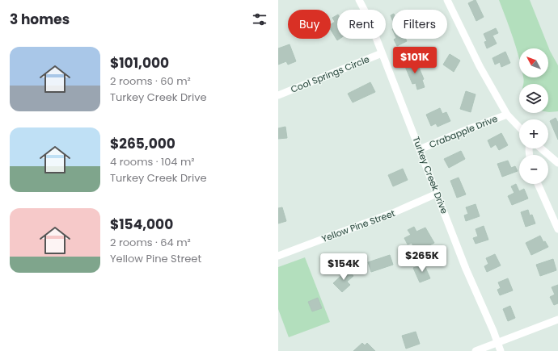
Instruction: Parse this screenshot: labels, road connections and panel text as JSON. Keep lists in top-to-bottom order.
{
  "streets": {
    "street": [
      "Cool Springs Circle",
      "Crabapple Drive",
      "Turkey Creek Drive",
      "Yellow Pine Street"
    ]
  },
  "crossings": [
    ["Cool Springs Circle", "Turkey Creek Drive"],
    ["Crabapple Drive", "Turkey Creek Drive"],
    ["Turkey Creek Drive", "Yellow Pine Street"]
  ],
  "north": "top left",
  "page": {
    "heading": "3 homes",
    "chip": ["Buy", "Rent", "Filters"],
    "list": [
      {
        "name": "$101,000",
        "note": "2 rooms · 60 m² · Turkey Creek Drive"
      },
      {
        "name": "$265,000",
        "note": "4 rooms · 104 m² · Turkey Creek Drive"
      },
      {
        "name": "$154,000",
        "note": "2 rooms · 64 m² · Yellow Pine Street"
      }
    ],
    "price": ["$101K", "$265K", "$154K"],
    "map_buttons": ["+", "−"]
  }
}
